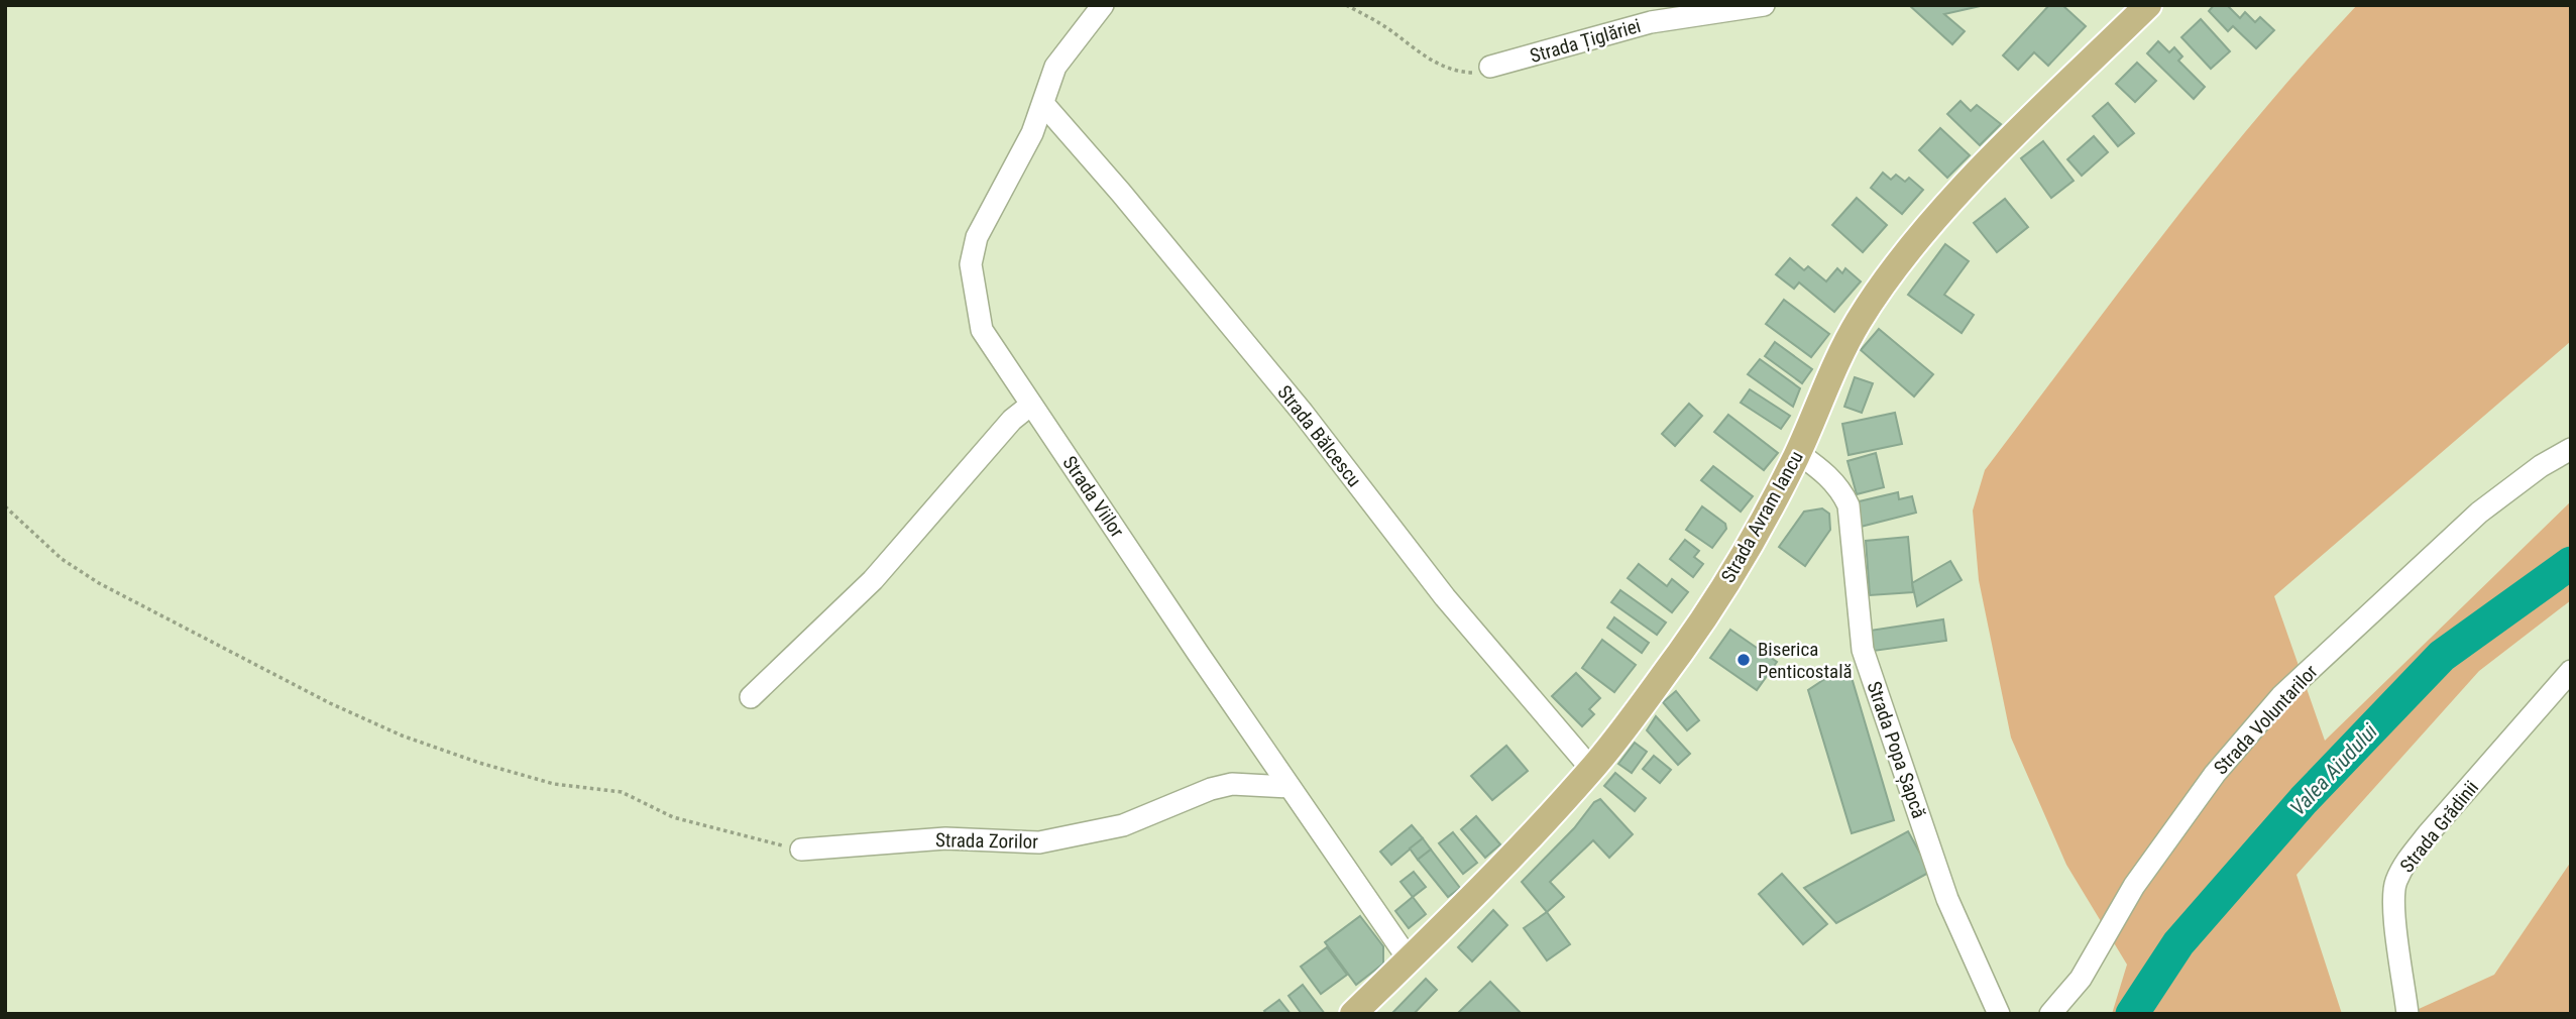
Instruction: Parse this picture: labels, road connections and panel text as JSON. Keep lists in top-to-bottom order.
{
  "streets": {
    "main road": ["Strada Avram Iancu"],
    "street": [
      "Strada Țiglăriei",
      "Strada Bălcescu",
      "Strada Viilor",
      "Strada Voluntarilor",
      "Strada Popa Șapcă",
      "Strada Grădinii",
      "Strada Zorilor"
    ]
  },
  "crossings": [
    ["Strada Bălcescu", "Strada Viilor"],
    ["Strada Bălcescu", "Strada Avram Iancu"],
    ["Strada Viilor", "Strada Avram Iancu"],
    ["Strada Viilor", "Strada Zorilor"],
    ["Strada Avram Iancu", "Strada Popa Șapcă"]
  ],
  "water": ["Valea Aiudului"],
  "places": ["Biserica Penticostală"]
}
